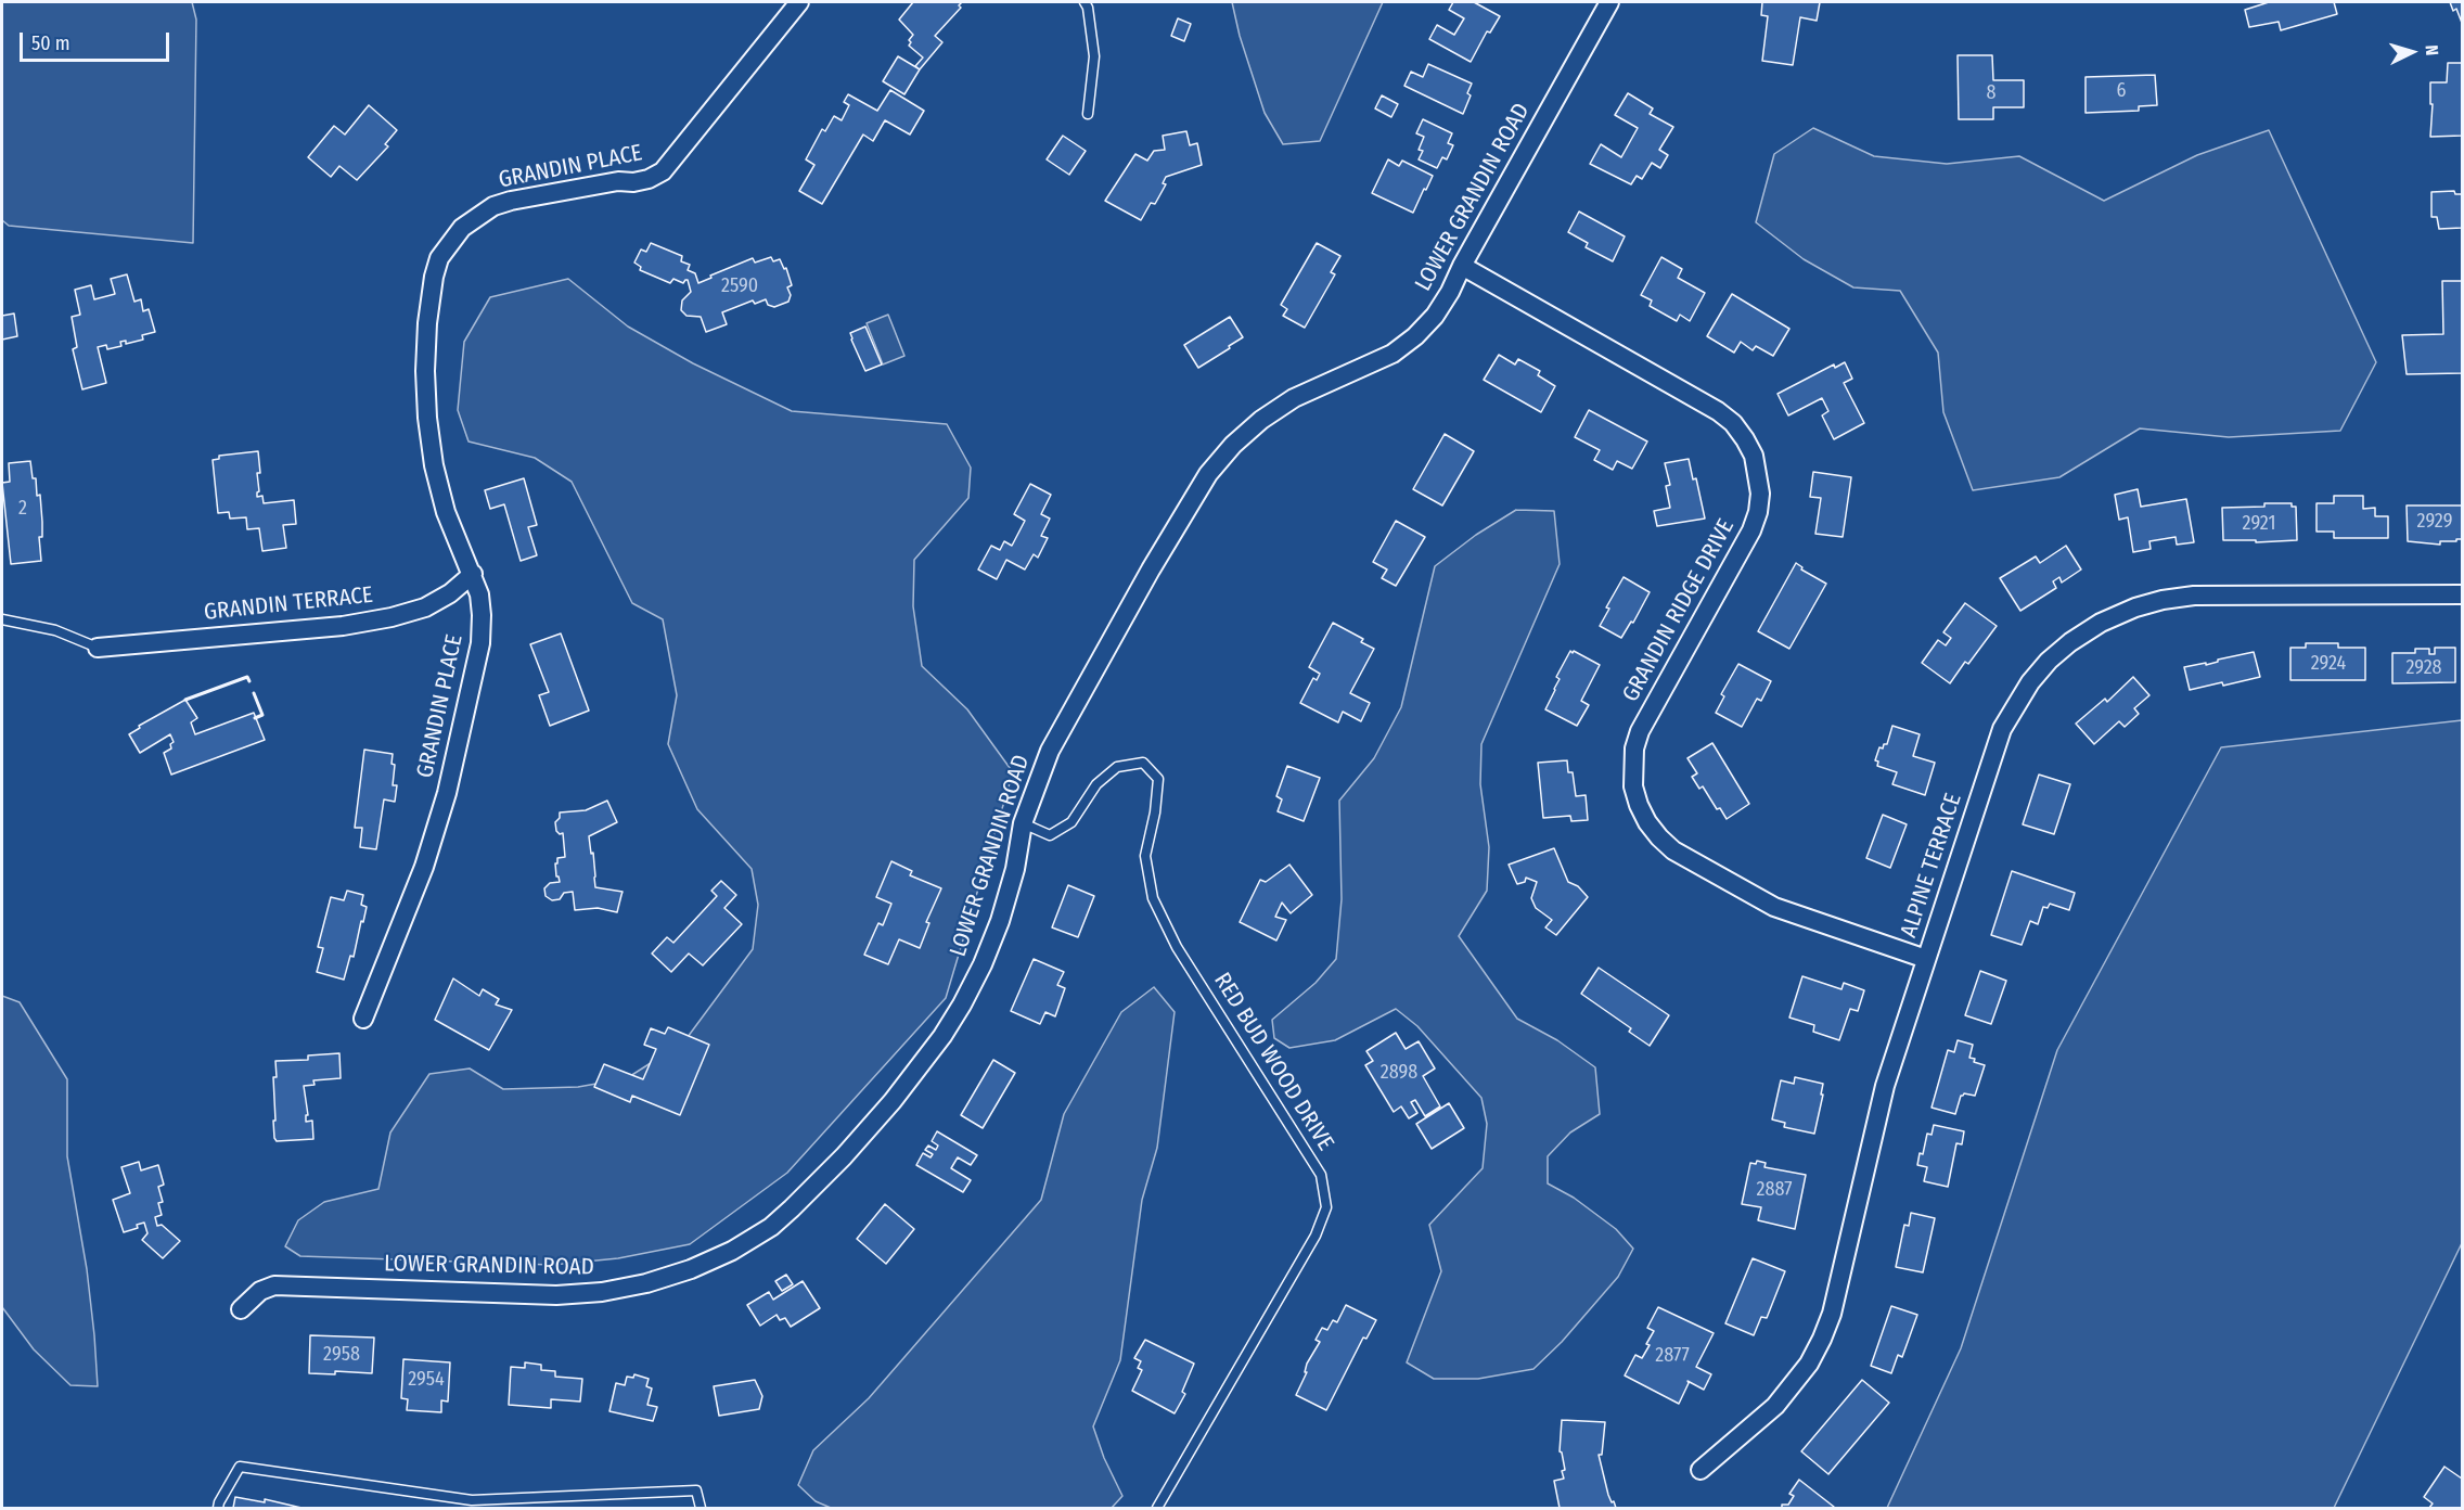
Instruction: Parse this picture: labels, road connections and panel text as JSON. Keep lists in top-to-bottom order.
{
  "streets": {
    "street": [
      "GRANDIN PLACE",
      "LOWER GRANDIN ROAD",
      "GRANDIN TERRACE",
      "GRANDIN RIDGE DRIVE",
      "ALPINE TERRACE"
    ],
    "lane": ["RED BUD WOOD DRIVE"]
  },
  "crossings": [
    ["GRANDIN PLACE", "GRANDIN TERRACE"],
    ["LOWER GRANDIN ROAD", "GRANDIN RIDGE DRIVE"],
    ["LOWER GRANDIN ROAD", "RED BUD WOOD DRIVE"],
    ["GRANDIN RIDGE DRIVE", "ALPINE TERRACE"]
  ],
  "house_numbers": [
    "6",
    "8",
    "2590",
    "2",
    "2929",
    "2921",
    "2924",
    "2928",
    "2898",
    "2887",
    "2958",
    "2877",
    "2954"
  ],
  "scale_bar": "50 m",
  "north": "right"
}
